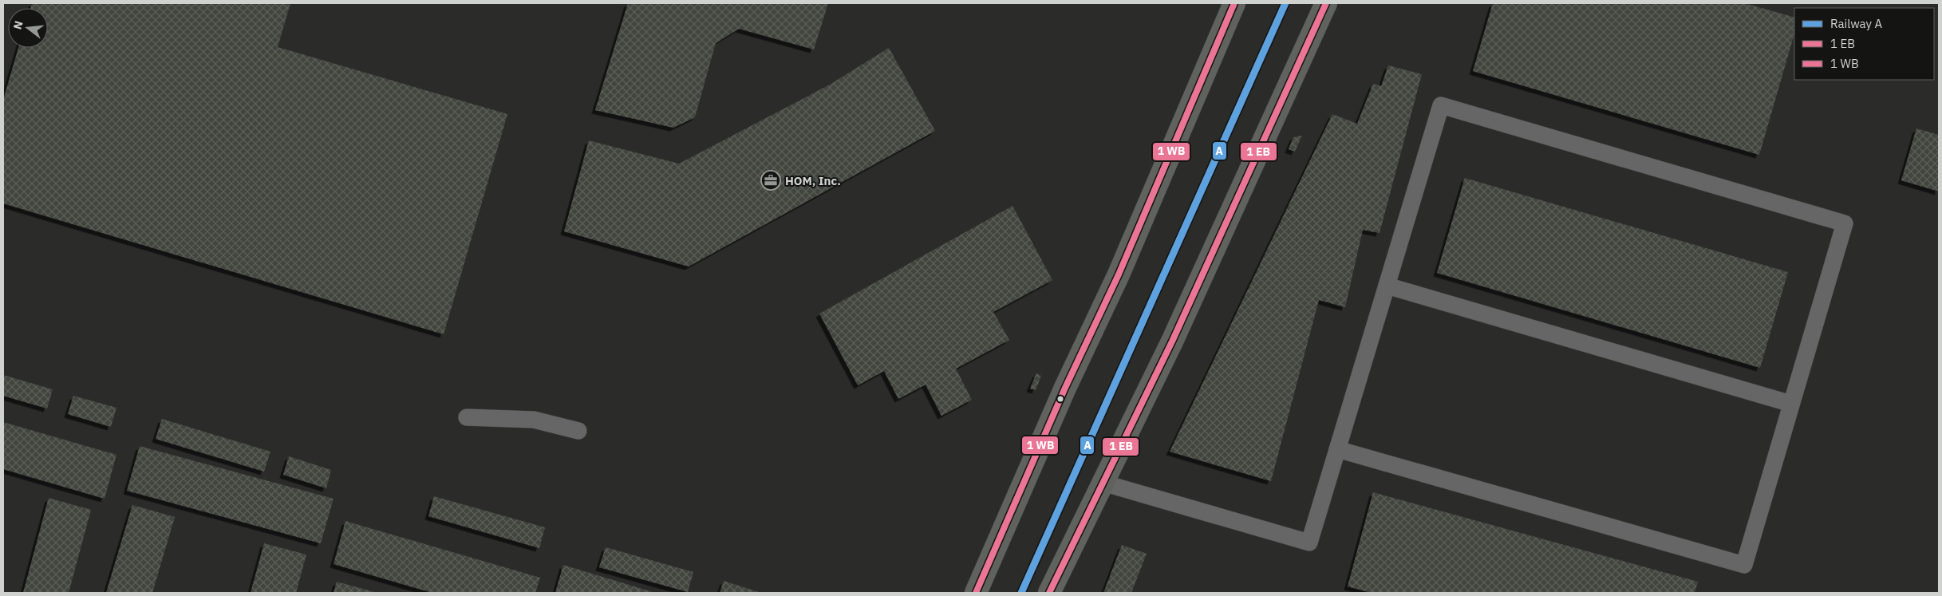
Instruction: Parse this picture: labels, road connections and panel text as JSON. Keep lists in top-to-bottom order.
{
  "places": {
    "office": ["HOM, Inc."]
  },
  "lines": ["rail line A"],
  "legend": ["Railway A", "1 EB", "1 WB"],
  "north": "left"
}
